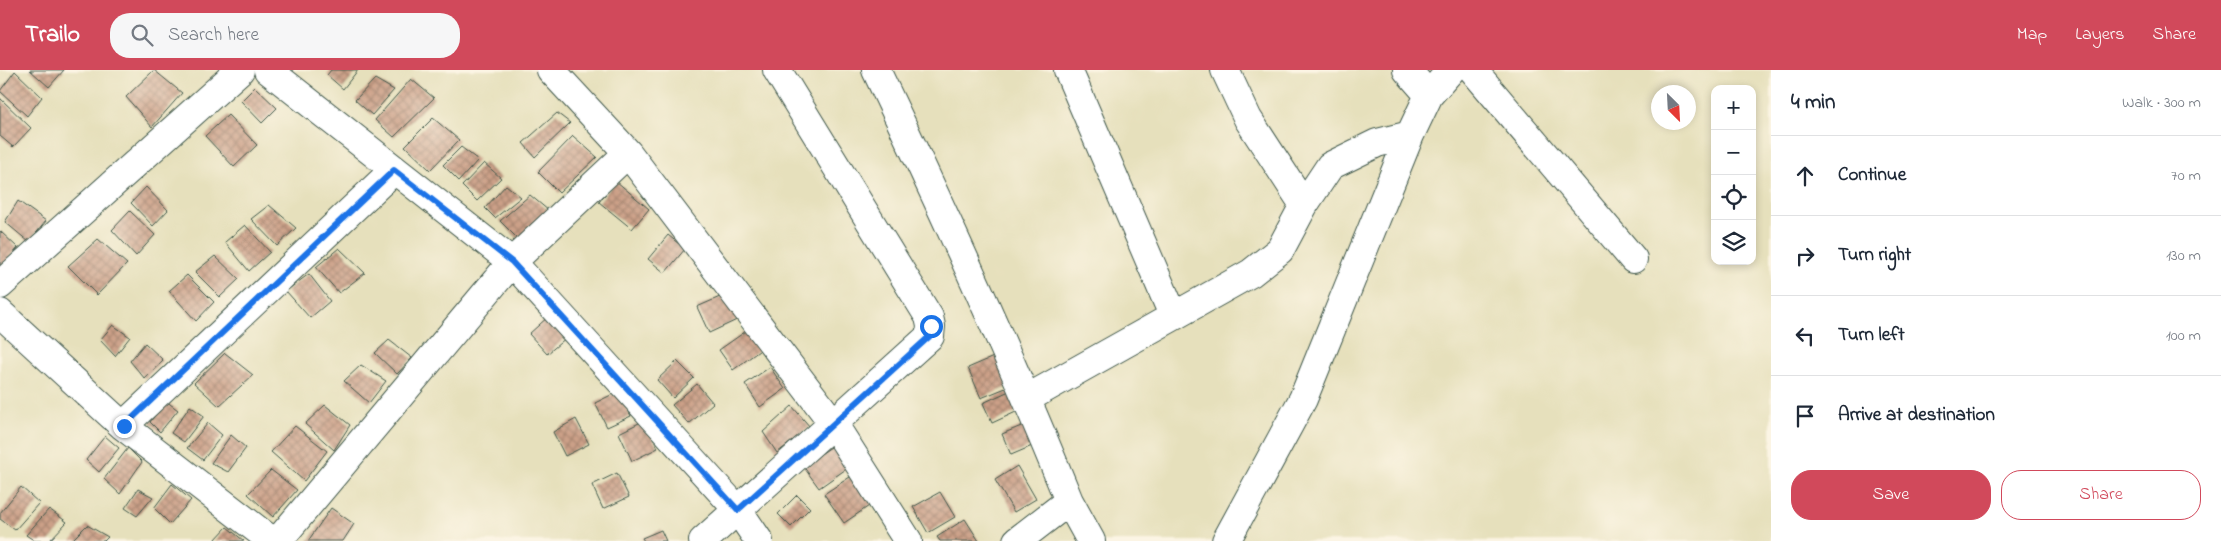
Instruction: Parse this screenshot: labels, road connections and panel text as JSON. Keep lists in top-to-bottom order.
{
  "north": "bottom right",
  "page": {
    "header": "Trailo",
    "search": "Search here",
    "nav": ["Map", "Layers", "Share"],
    "heading": ["4 min", "Walk · 300 m"],
    "map_buttons": ["+", "−"],
    "list": [
      ["Continue", "70 m"],
      ["Turn right", "130 m"],
      ["Turn left", "100 m"],
      "Arrive at destination"
    ],
    "buttons": ["Save", "Share"]
  }
}
